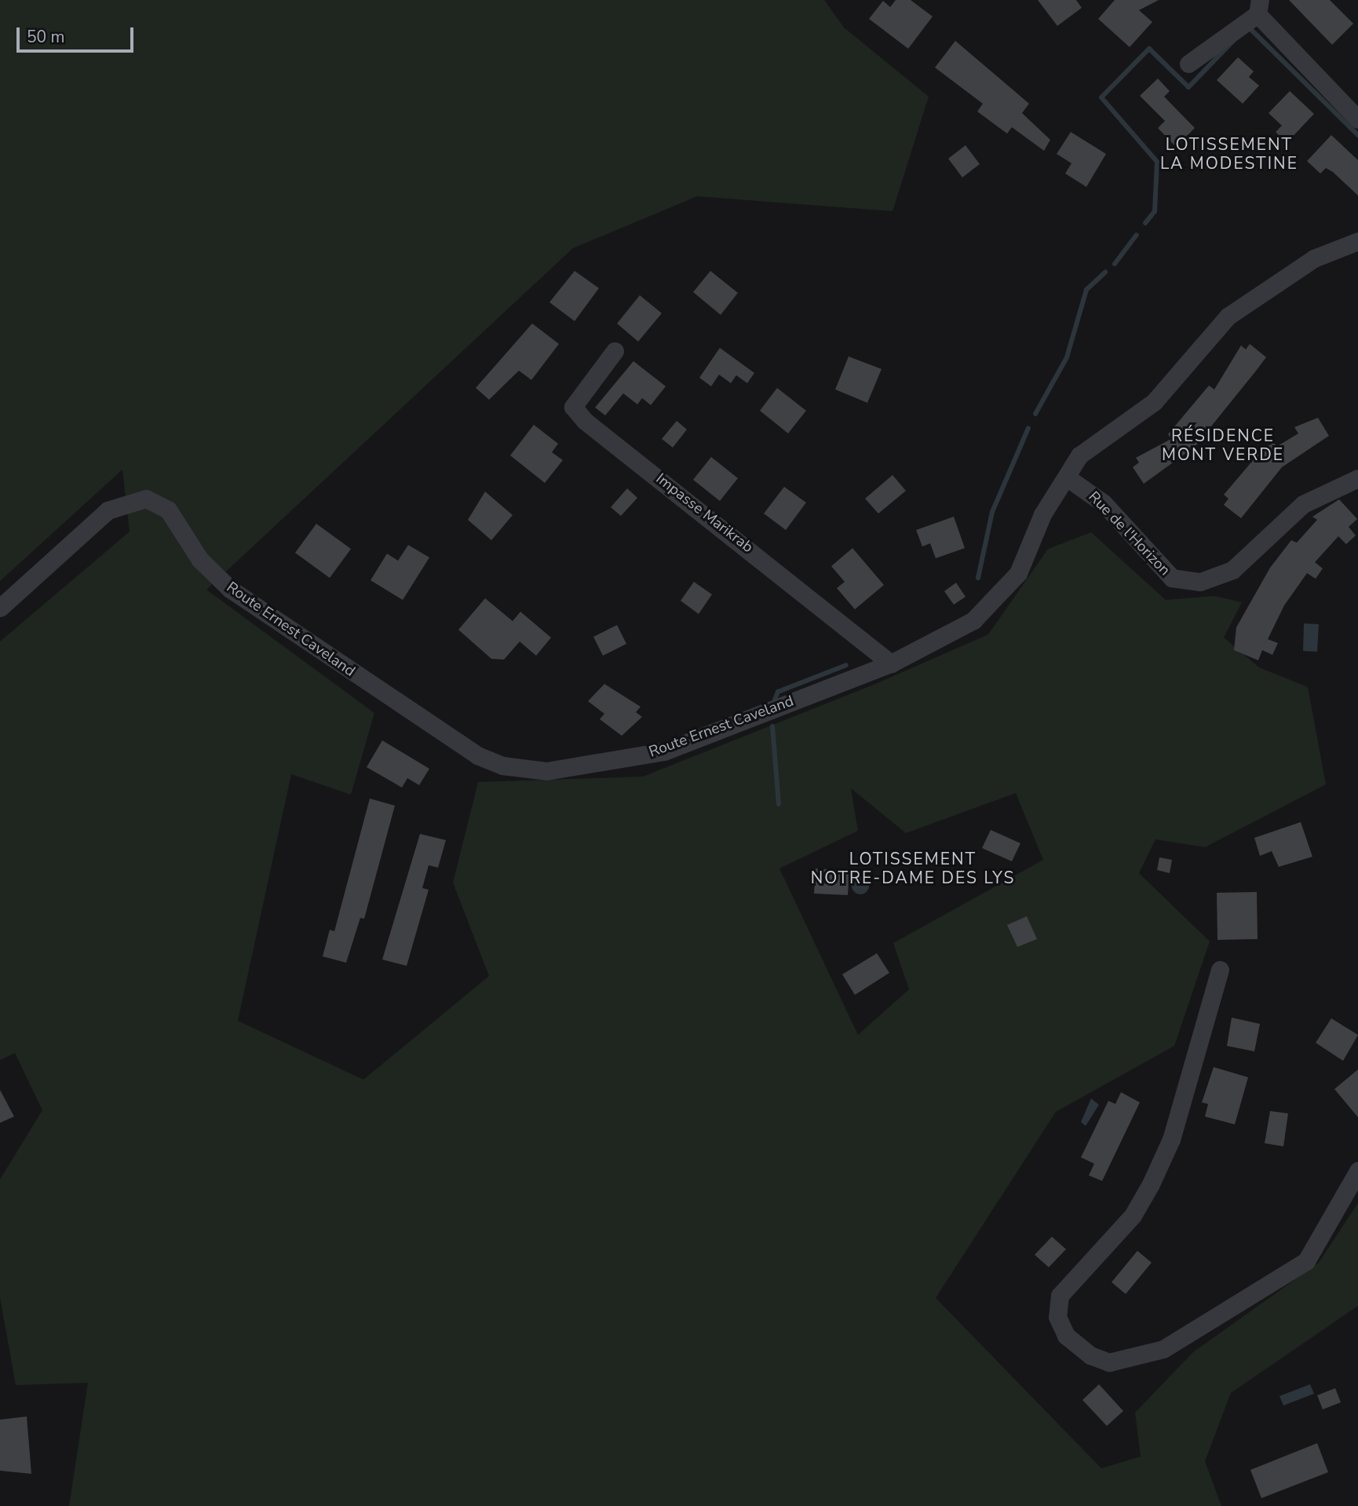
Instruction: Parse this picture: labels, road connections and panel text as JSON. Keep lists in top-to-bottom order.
{
  "streets": {
    "street": ["Impasse Marikrab", "Rue de l'Horizon", "Route Ernest Caveland"]
  },
  "crossings": [
    ["Impasse Marikrab", "Route Ernest Caveland"],
    ["Rue de l'Horizon", "Route Ernest Caveland"]
  ],
  "districts": ["LOTISSEMENT LA MODESTINE", "RÉSIDENCE MONT VERDE", "LOTISSEMENT NOTRE-DAME DES LYS"],
  "scale_bar": "50 m"
}
